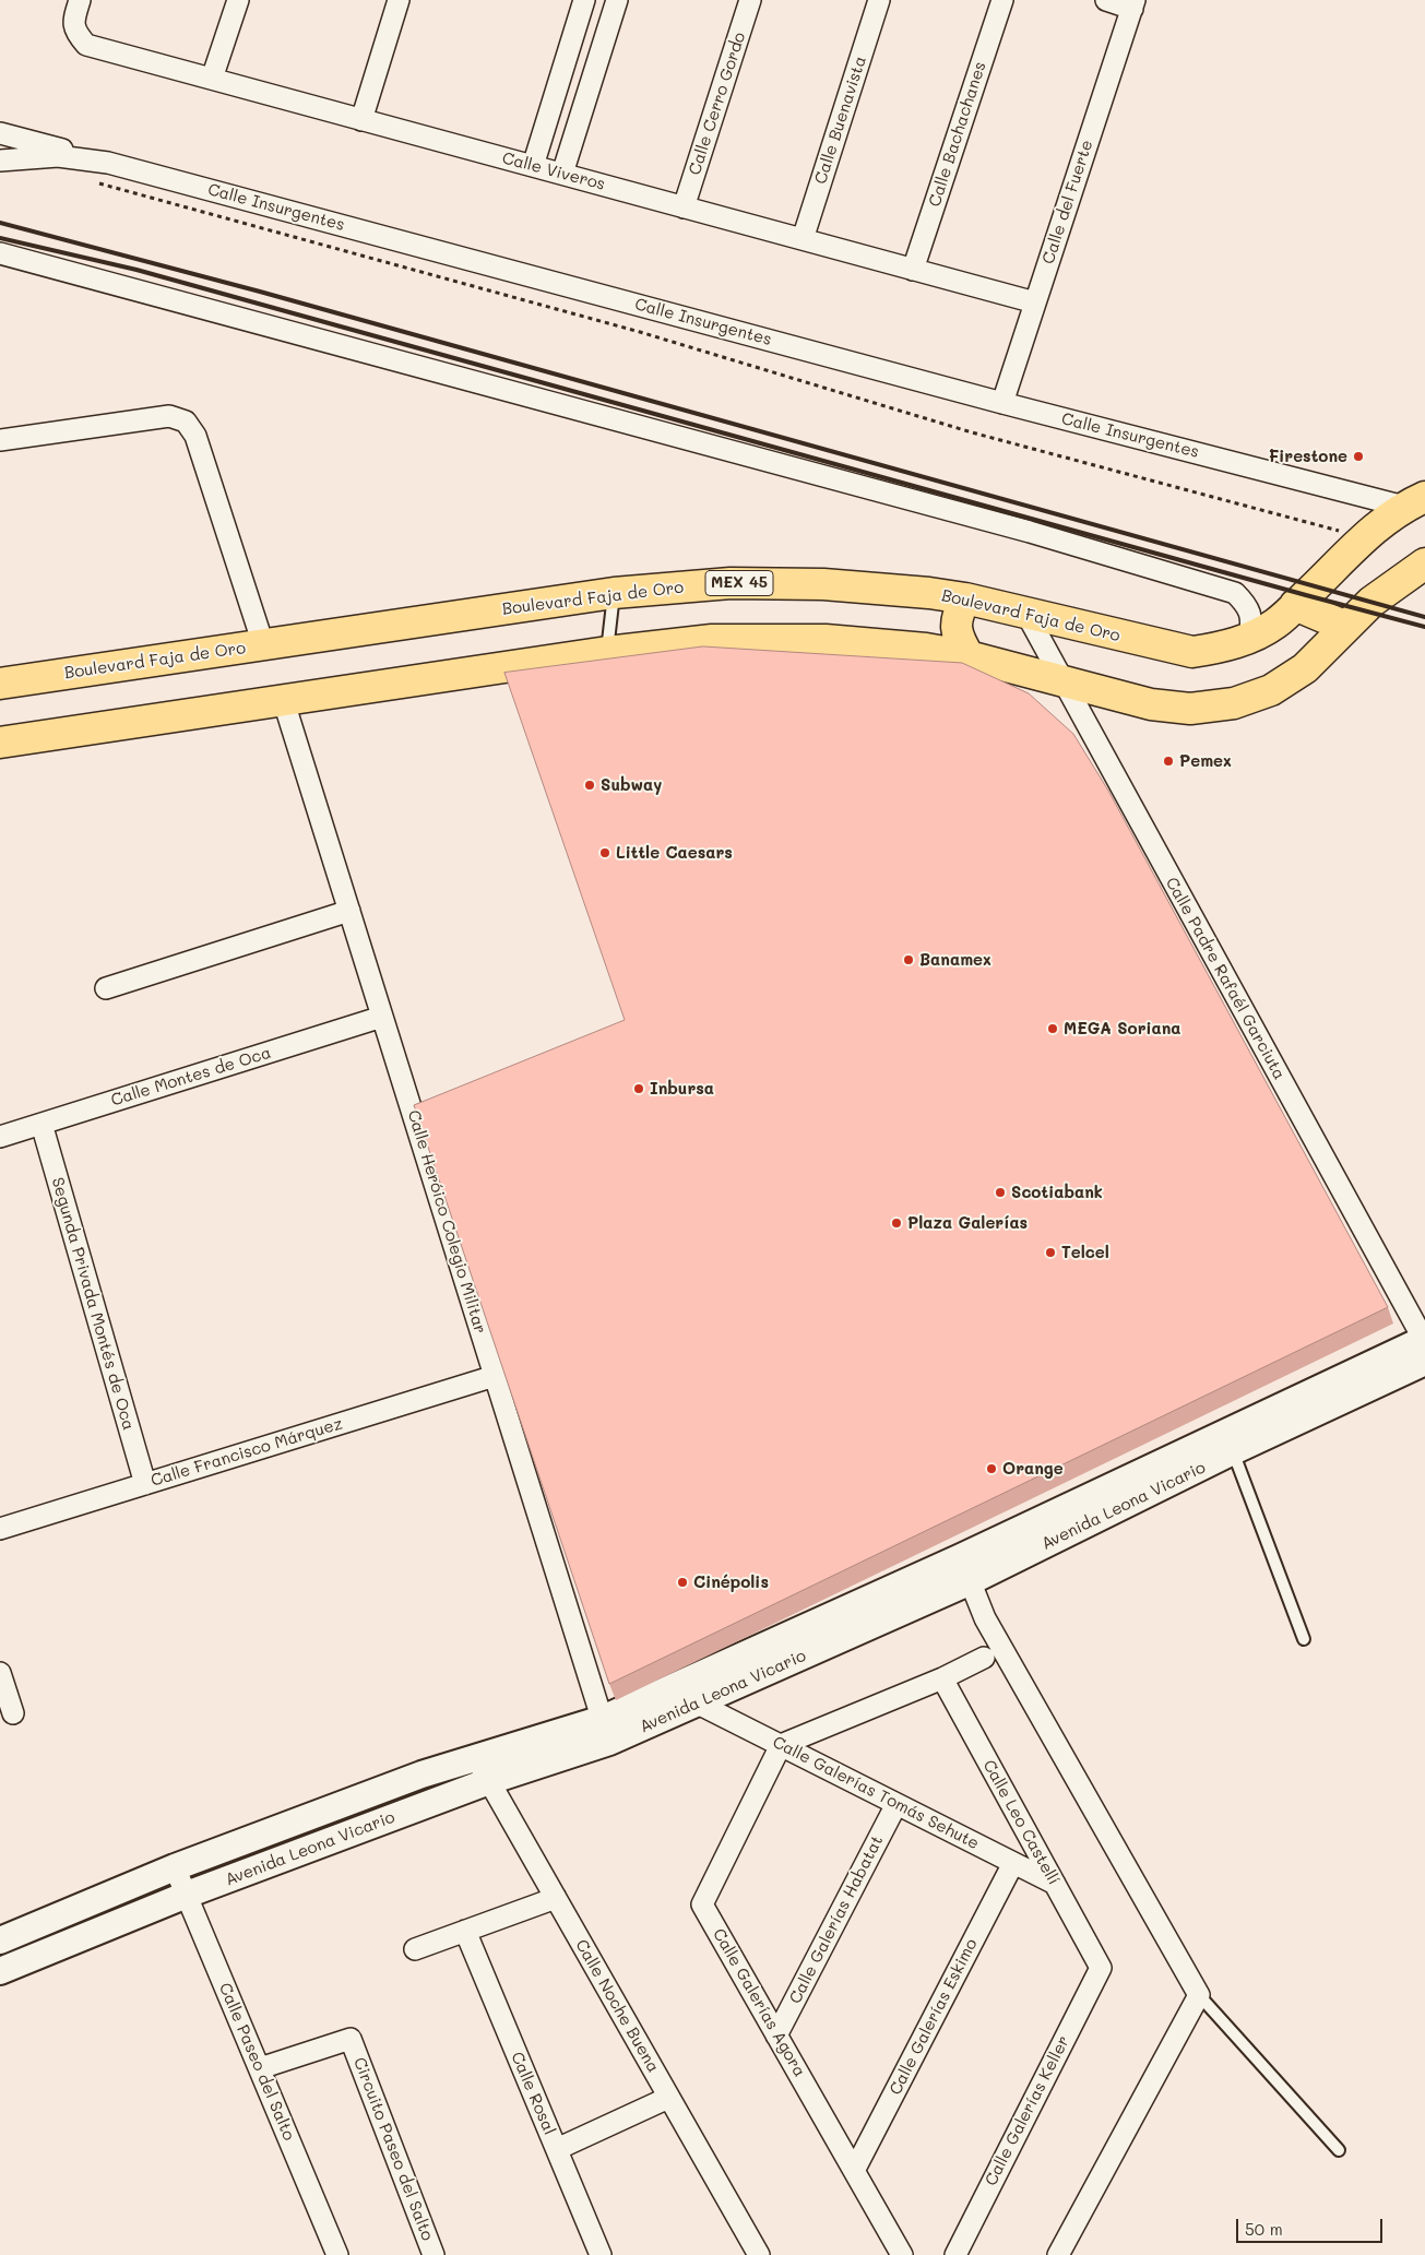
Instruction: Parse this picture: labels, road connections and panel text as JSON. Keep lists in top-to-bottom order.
{
  "streets": {
    "main road": ["MEX 45", "Boulevard Faja de Oro"],
    "street": [
      "Calle Cerro Gordo",
      "Calle Buenavista",
      "Calle Bachachanes",
      "Calle Viveros",
      "Calle del Fuerte",
      "Calle Insurgentes",
      "Calle Padre Rafaél Garciuta",
      "Calle Montes de Oca",
      "Calle Heróico Colegio Militar",
      "Segunda Privada Montés de Oca",
      "Calle Francisco Márquez",
      "Avenida Leona Vicario",
      "Calle Galerías Tomás Sehute",
      "Calle Leo Castellí",
      "Calle Galerías Habatat",
      "Calle Galerías Agora",
      "Calle Noche Buena",
      "Calle Galerías Eskimo",
      "Calle Paseo del Salto",
      "Calle Rosal",
      "Calle Galerías Keller",
      "Circuito Paseo del Salto"
    ]
  },
  "crossings": [
    ["Calle Cerro Gordo", "Calle Viveros"],
    ["Calle Buenavista", "Calle Viveros"],
    ["Calle Bachachanes", "Calle Viveros"],
    ["Calle Viveros", "Calle del Fuerte"],
    ["Calle del Fuerte", "Calle Insurgentes"],
    ["Calle Insurgentes", "Boulevard Faja de Oro"],
    ["Boulevard Faja de Oro", "Calle Padre Rafaél Garciuta"],
    ["Calle Padre Rafaél Garciuta", "Avenida Leona Vicario"],
    ["Calle Montes de Oca", "Calle Heróico Colegio Militar"],
    ["Calle Montes de Oca", "Segunda Privada Montés de Oca"],
    ["Calle Heróico Colegio Militar", "Calle Francisco Márquez"],
    ["Calle Heróico Colegio Militar", "Avenida Leona Vicario"],
    ["Segunda Privada Montés de Oca", "Calle Francisco Márquez"],
    ["Avenida Leona Vicario", "Calle Galerías Tomás Sehute"],
    ["Avenida Leona Vicario", "Calle Noche Buena"],
    ["Avenida Leona Vicario", "Calle Paseo del Salto"],
    ["Calle Galerías Tomás Sehute", "Calle Leo Castellí"],
    ["Calle Galerías Tomás Sehute", "Calle Galerías Habatat"],
    ["Calle Galerías Tomás Sehute", "Calle Galerías Agora"],
    ["Calle Galerías Tomás Sehute", "Calle Galerías Eskimo"],
    ["Calle Leo Castellí", "Calle Galerías Keller"],
    ["Calle Galerías Habatat", "Calle Galerías Agora"],
    ["Calle Galerías Agora", "Calle Galerías Eskimo"],
    ["Calle Paseo del Salto", "Circuito Paseo del Salto"]
  ],
  "places": [
    "Firestone",
    "Pemex",
    "Subway",
    "Little Caesars",
    "Banamex",
    "MEGA Soriana",
    "Inbursa",
    "Scotiabank",
    "Plaza Galerías",
    "Telcel",
    "Orange",
    "Cinépolis"
  ],
  "scale_bar": "50 m"
}
